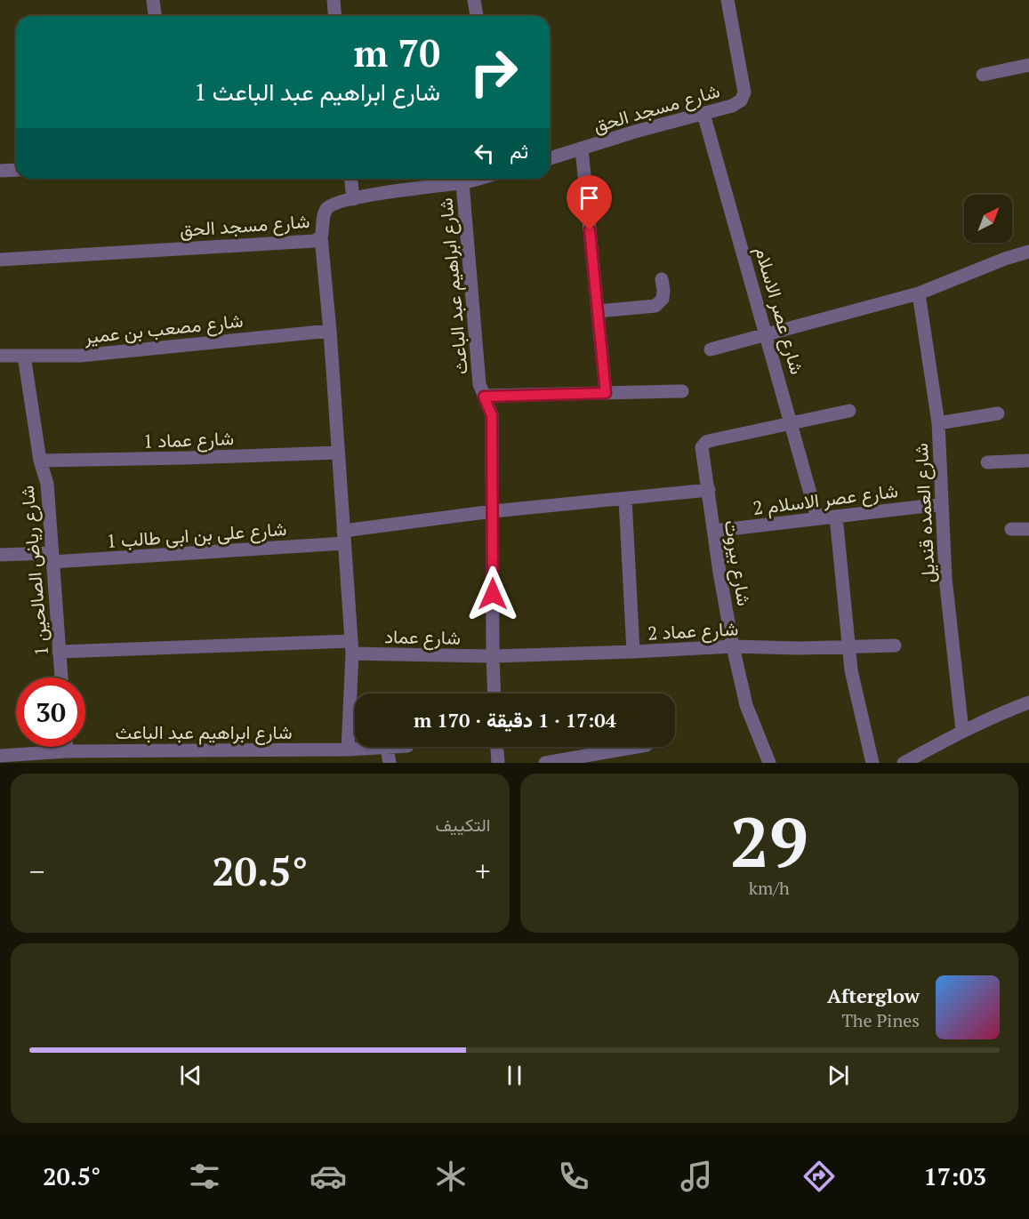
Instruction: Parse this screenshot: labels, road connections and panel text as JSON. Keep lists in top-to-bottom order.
{
  "streets": {
    "street": [
      "شارع مسجد الحق",
      "شارع ابراهيم عبد الباعث",
      "شارع عصر الاسلام",
      "شارع مصعب بن عمير",
      "شارع عماد 1",
      "شارع عصر الاسلام 2",
      "شارع العمده قنديل",
      "شارع على بن ابى طالب 1",
      "شارع بيروت",
      "شارع رياض الصالحين 1",
      "شارع عماد 2",
      "شارع عماد"
    ]
  },
  "crossings": [
    ["شارع مسجد الحق", "شارع ابراهيم عبد الباعث"],
    ["شارع مسجد الحق", "شارع عصر الاسلام"],
    ["شارع ابراهيم عبد الباعث", "شارع عماد 2"],
    ["شارع ابراهيم عبد الباعث", "شارع عماد"],
    ["شارع عصر الاسلام", "شارع عصر الاسلام 2"],
    ["شارع عصر الاسلام", "شارع بيروت"],
    ["شارع مصعب بن عمير", "شارع رياض الصالحين 1"],
    ["شارع عماد 1", "شارع رياض الصالحين 1"],
    ["شارع عصر الاسلام 2", "شارع العمده قنديل"],
    ["شارع عصر الاسلام 2", "شارع بيروت"],
    ["شارع على بن ابى طالب 1", "شارع رياض الصالحين 1"],
    ["شارع بيروت", "شارع عماد 2"],
    ["شارع رياض الصالحين 1", "شارع عماد"],
    ["شارع عماد 2", "شارع عماد"]
  ],
  "north": "top right",
  "page": {
    "turn": ["70 m", "شارع ابراهيم عبد الباعث 1"],
    "then": "ثم",
    "limit": "30",
    "trip": "17:04 · 1 دقيقة · 170 m",
    "tile": [
      ["29", "km/h"],
      "التكييف"
    ],
    "heat": ["−", "20.5°", "+"],
    "song": ["Afterglow", "The Pines"],
    "tabs": ["17:03", "20.5°"]
  }
}
